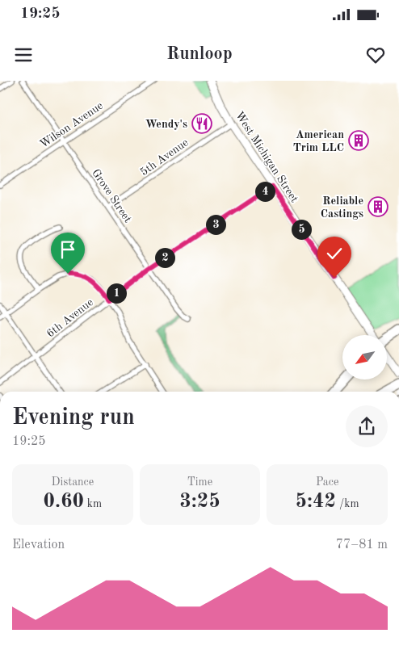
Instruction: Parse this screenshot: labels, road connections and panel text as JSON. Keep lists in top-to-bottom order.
{
  "streets": {
    "main road": ["West Michigan Street"],
    "street": [
      "Wilson Avenue",
      "5th Avenue",
      "Grove Street",
      "6th Avenue"
    ]
  },
  "crossings": [
    ["Wilson Avenue", "Grove Street"],
    ["5th Avenue", "West Michigan Street"],
    ["5th Avenue", "Grove Street"],
    ["West Michigan Street", "6th Avenue"],
    ["Grove Street", "6th Avenue"]
  ],
  "places": {
    "restaurant": ["Wendy's"],
    "building": ["American Trim LLC", "Reliable Castings"]
  },
  "north": "bottom left",
  "page": {
    "status": "19:25",
    "header": "Runloop",
    "pins": [
      "4",
      "3",
      "5",
      "2",
      "1"
    ],
    "heading": ["Evening run", "19:25"],
    "stats": [
      ["Distance", "0.60 km"],
      ["Time", "3:25"],
      ["Pace", "5:42 /km"]
    ],
    "chart": ["Elevation", "77–81 m"]
  }
}
